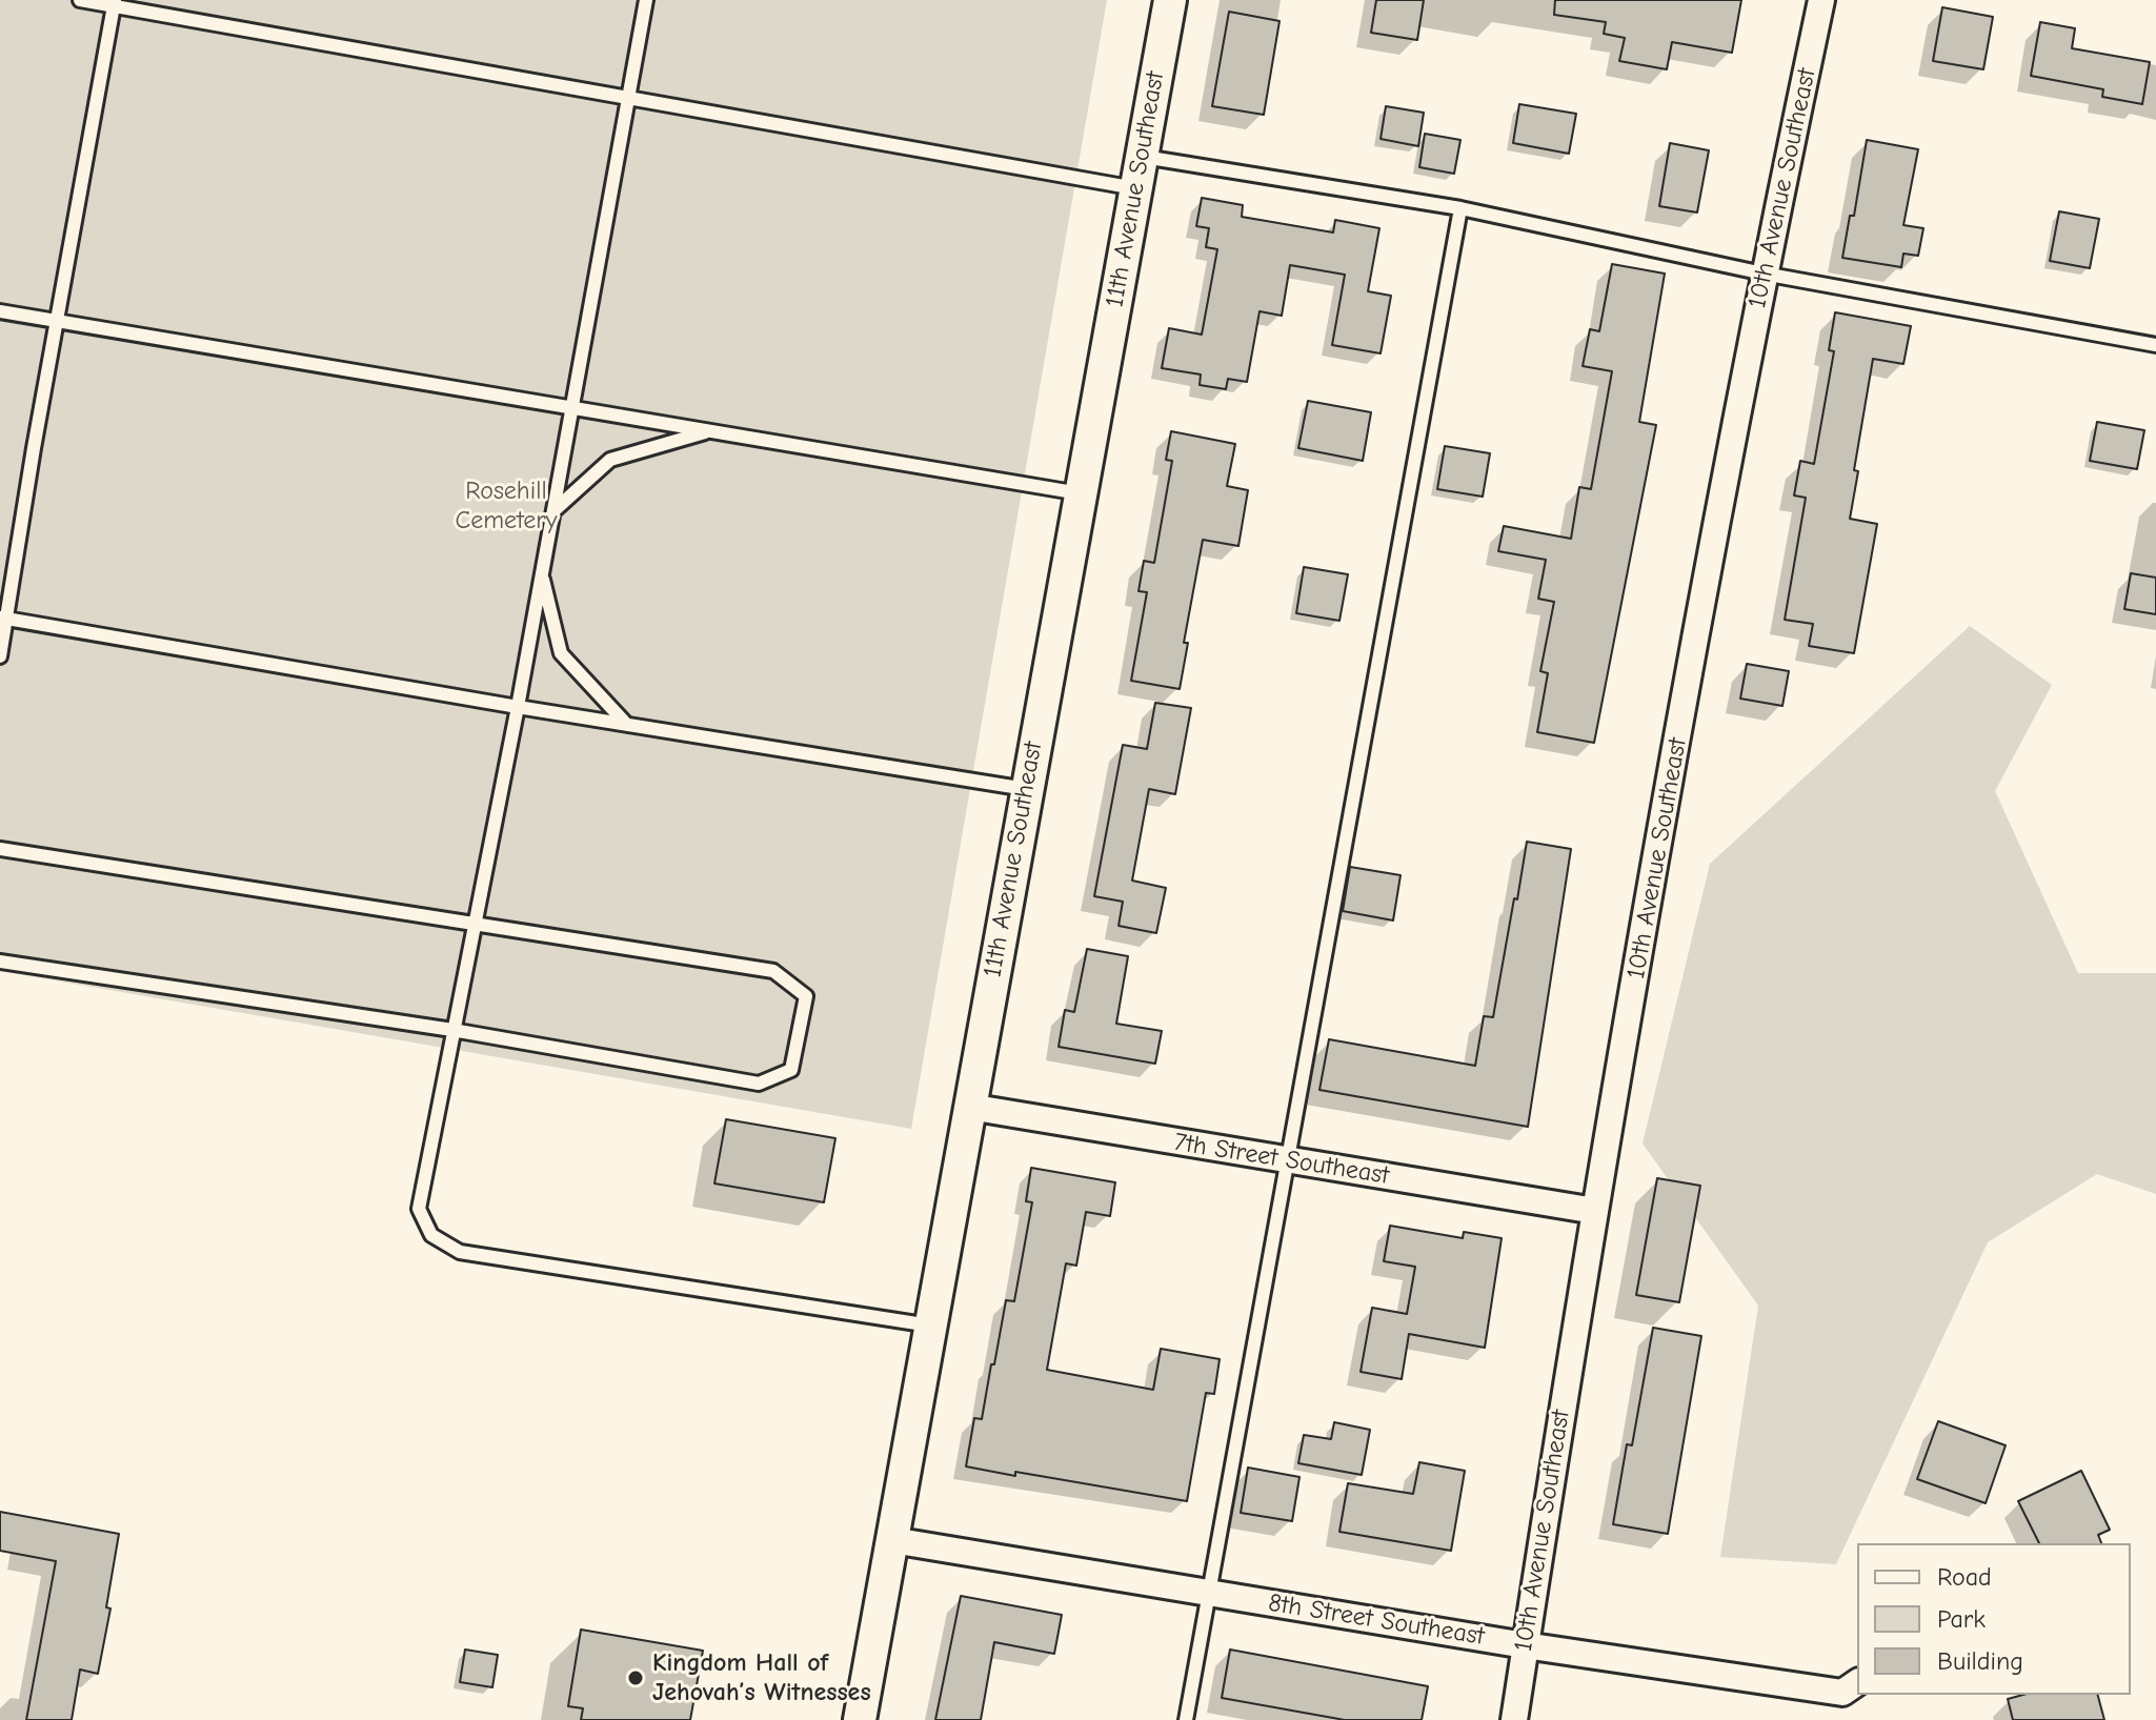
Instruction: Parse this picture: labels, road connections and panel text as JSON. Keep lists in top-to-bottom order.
{
  "streets": {
    "street": [
      "10th Avenue Southeast",
      "11th Avenue Southeast",
      "7th Street Southeast",
      "8th Street Southeast"
    ]
  },
  "crossings": [
    ["10th Avenue Southeast", "7th Street Southeast"],
    ["10th Avenue Southeast", "8th Street Southeast"],
    ["11th Avenue Southeast", "7th Street Southeast"],
    ["11th Avenue Southeast", "8th Street Southeast"]
  ],
  "parks": ["Rosehill Cemetery"],
  "places": ["Kingdom Hall of Jehovah’s Witnesses"],
  "legend": ["Road", "Park", "Building"]
}
